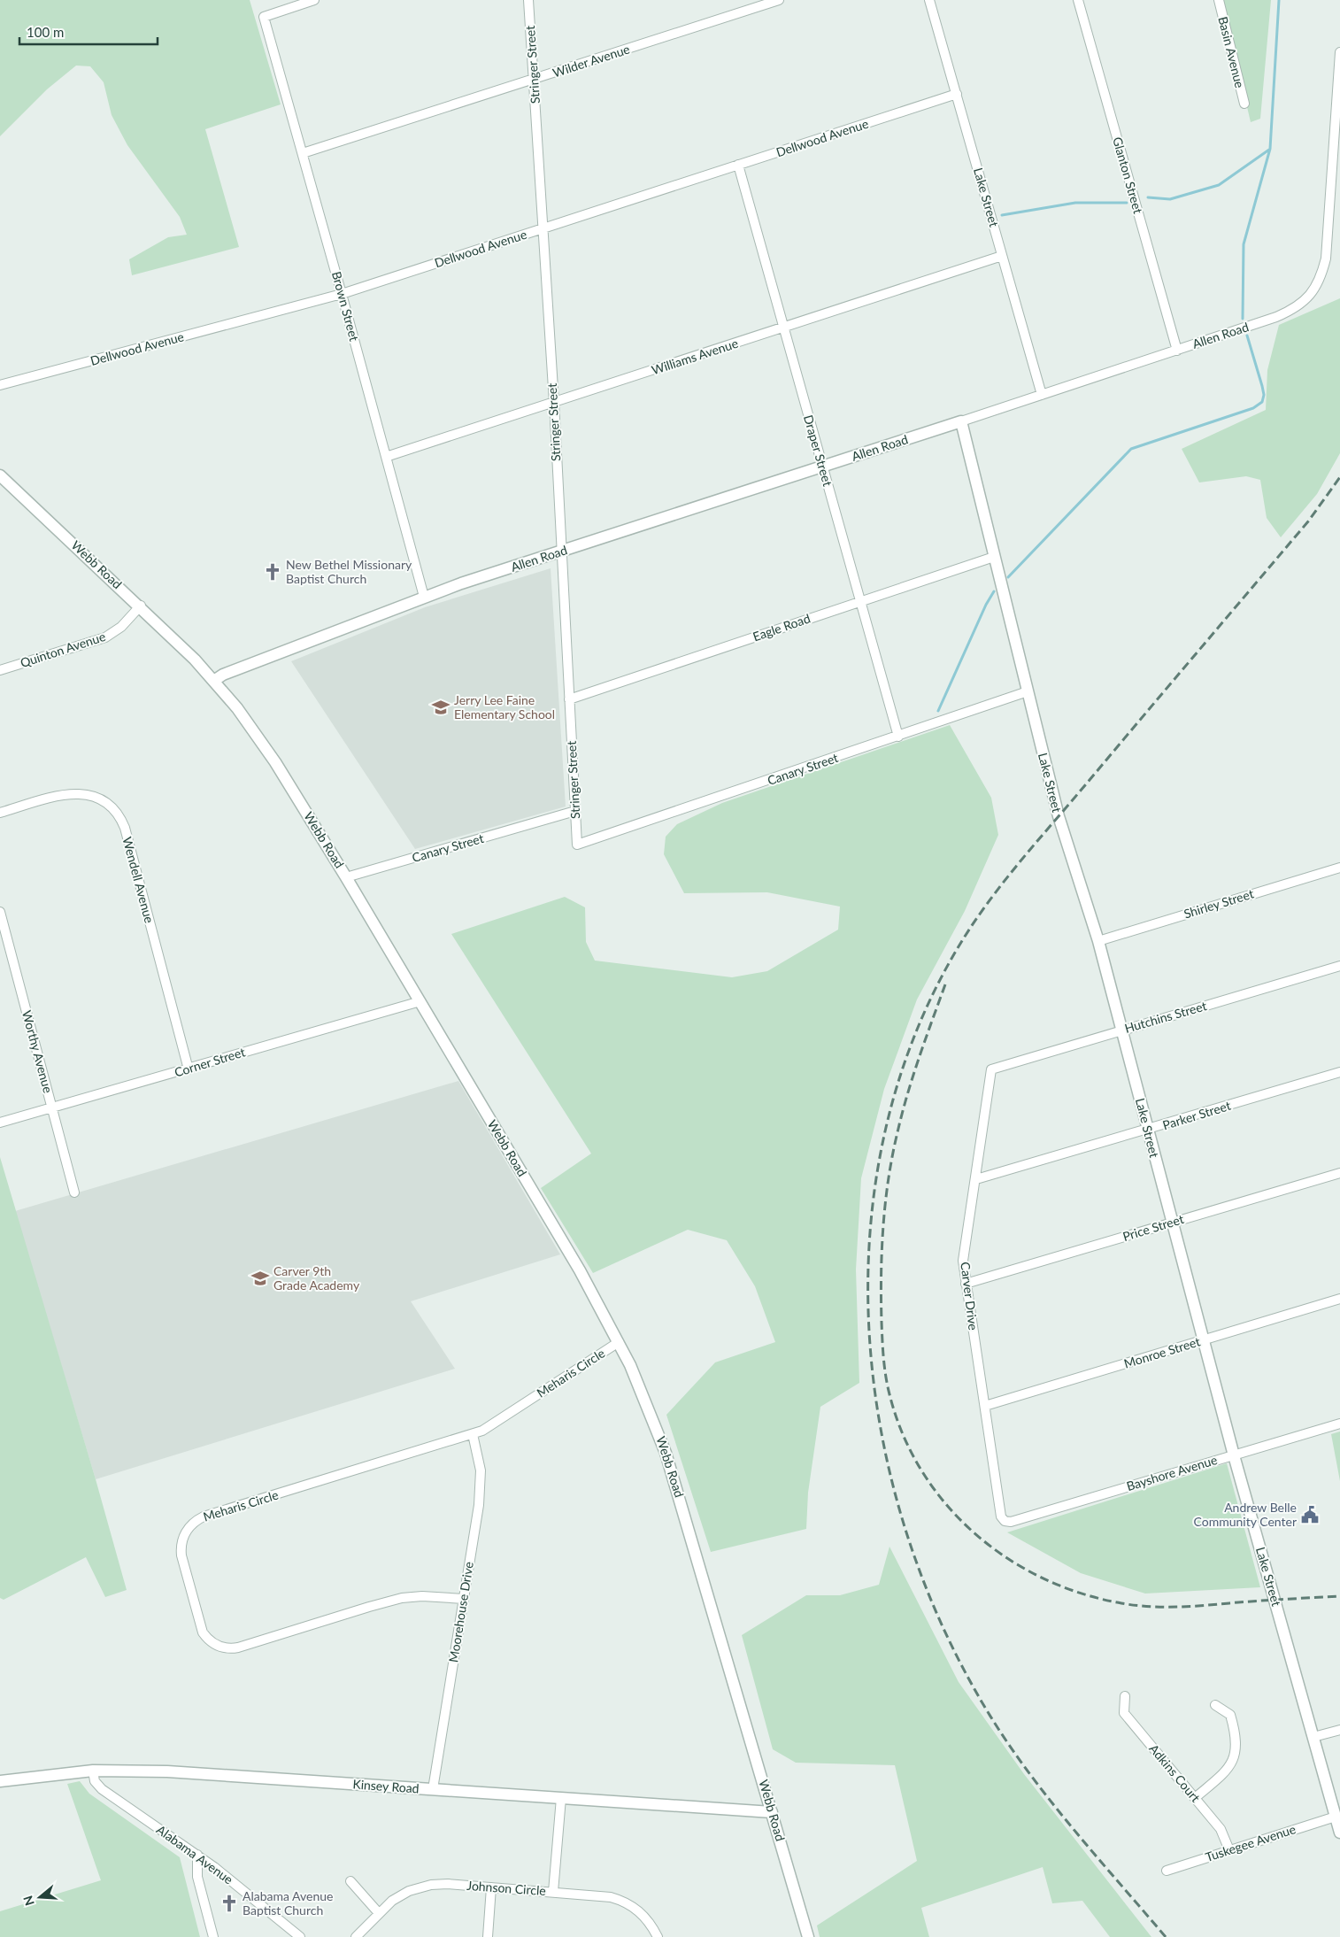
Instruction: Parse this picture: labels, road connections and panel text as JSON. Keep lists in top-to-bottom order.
{
  "streets": {
    "street": [
      "Basin Avenue",
      "Wilder Avenue",
      "Stringer Street",
      "Dellwood Avenue",
      "Glanton Street",
      "Lake Street",
      "Brown Street",
      "Allen Road",
      "Williams Avenue",
      "Draper Street",
      "Webb Road",
      "Eagle Road",
      "Quinton Avenue",
      "Canary Street",
      "Wendell Avenue",
      "Shirley Street",
      "Hutchins Street",
      "Worthy Avenue",
      "Corner Street",
      "Parker Street",
      "Price Street",
      "Carver Drive",
      "Monroe Street",
      "Meharis Circle",
      "Bayshore Avenue",
      "Moorehouse Drive",
      "Adkins Court",
      "Kinsey Road",
      "Tuskegee Avenue",
      "Alabama Avenue",
      "Johnson Circle"
    ]
  },
  "crossings": [
    ["Wilder Avenue", "Stringer Street"],
    ["Wilder Avenue", "Brown Street"],
    ["Stringer Street", "Dellwood Avenue"],
    ["Stringer Street", "Allen Road"],
    ["Stringer Street", "Williams Avenue"],
    ["Stringer Street", "Eagle Road"],
    ["Stringer Street", "Canary Street"],
    ["Dellwood Avenue", "Lake Street"],
    ["Dellwood Avenue", "Brown Street"],
    ["Dellwood Avenue", "Draper Street"],
    ["Glanton Street", "Allen Road"],
    ["Lake Street", "Allen Road"],
    ["Lake Street", "Williams Avenue"],
    ["Lake Street", "Eagle Road"],
    ["Lake Street", "Canary Street"],
    ["Lake Street", "Shirley Street"],
    ["Lake Street", "Hutchins Street"],
    ["Lake Street", "Parker Street"],
    ["Lake Street", "Price Street"],
    ["Lake Street", "Monroe Street"],
    ["Lake Street", "Bayshore Avenue"],
    ["Lake Street", "Tuskegee Avenue"],
    ["Brown Street", "Allen Road"],
    ["Brown Street", "Williams Avenue"],
    ["Allen Road", "Draper Street"],
    ["Allen Road", "Webb Road"],
    ["Williams Avenue", "Draper Street"],
    ["Draper Street", "Eagle Road"],
    ["Draper Street", "Canary Street"],
    ["Webb Road", "Quinton Avenue"],
    ["Webb Road", "Canary Street"],
    ["Webb Road", "Corner Street"],
    ["Webb Road", "Meharis Circle"],
    ["Webb Road", "Kinsey Road"],
    ["Wendell Avenue", "Corner Street"],
    ["Hutchins Street", "Carver Drive"],
    ["Worthy Avenue", "Corner Street"],
    ["Parker Street", "Carver Drive"],
    ["Price Street", "Carver Drive"],
    ["Carver Drive", "Monroe Street"],
    ["Carver Drive", "Bayshore Avenue"],
    ["Meharis Circle", "Moorehouse Drive"],
    ["Moorehouse Drive", "Kinsey Road"],
    ["Adkins Court", "Tuskegee Avenue"],
    ["Kinsey Road", "Alabama Avenue"]
  ],
  "places": {
    "church": ["New Bethel Missionary Baptist Church", "Alabama Avenue Baptist Church"],
    "school or university": ["Jerry Lee Faine Elementary School", "Carver 9th Grade Academy"],
    "public building": ["Andrew Belle Community Center"]
  },
  "scale_bar": "100 m",
  "north": "left"
}
